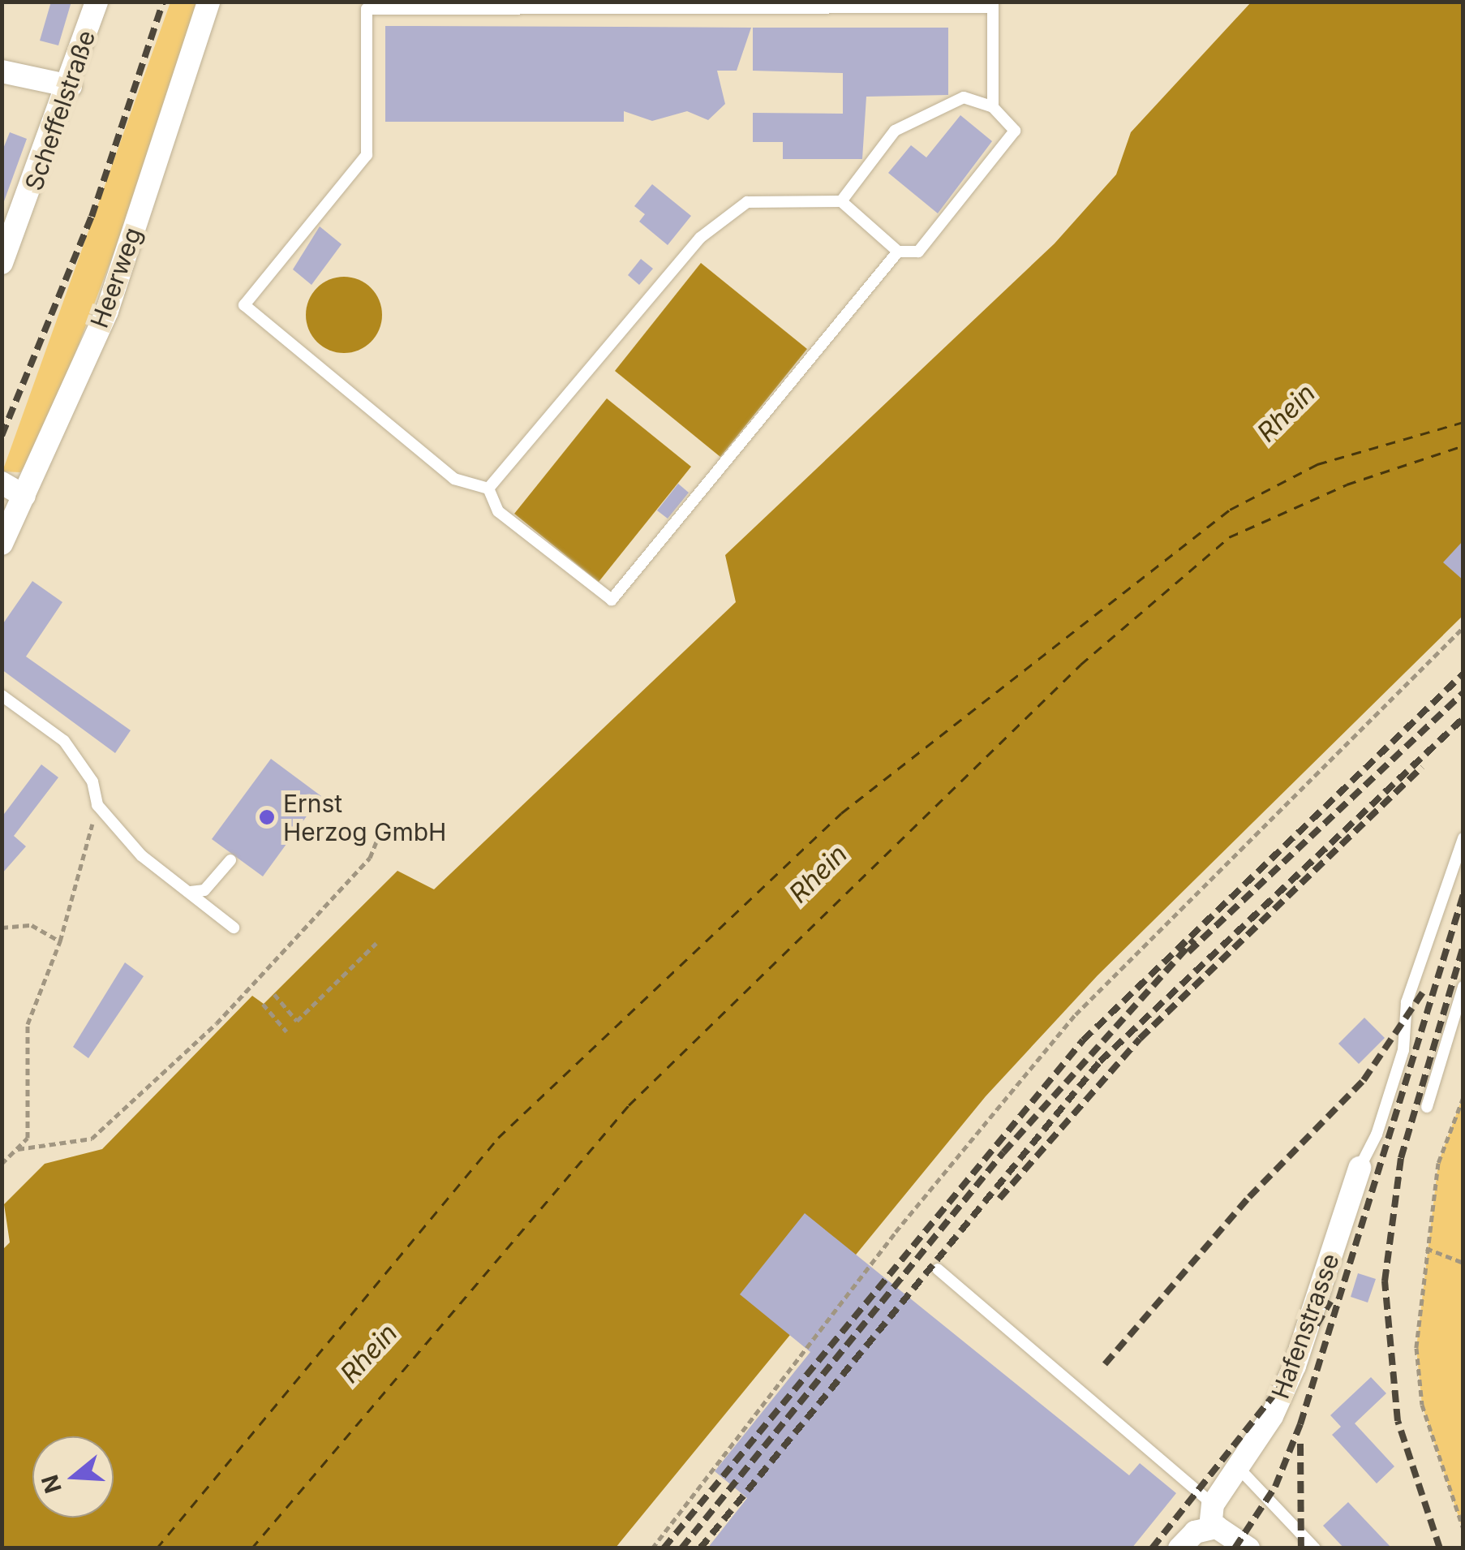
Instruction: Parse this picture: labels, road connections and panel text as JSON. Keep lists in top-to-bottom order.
{
  "streets": {
    "street": ["Scheffelstraße", "Heerweg", "Hafenstrasse"]
  },
  "water": ["Rhein"],
  "places": ["Ernst Herzog GmbH"],
  "north": "left"
}
